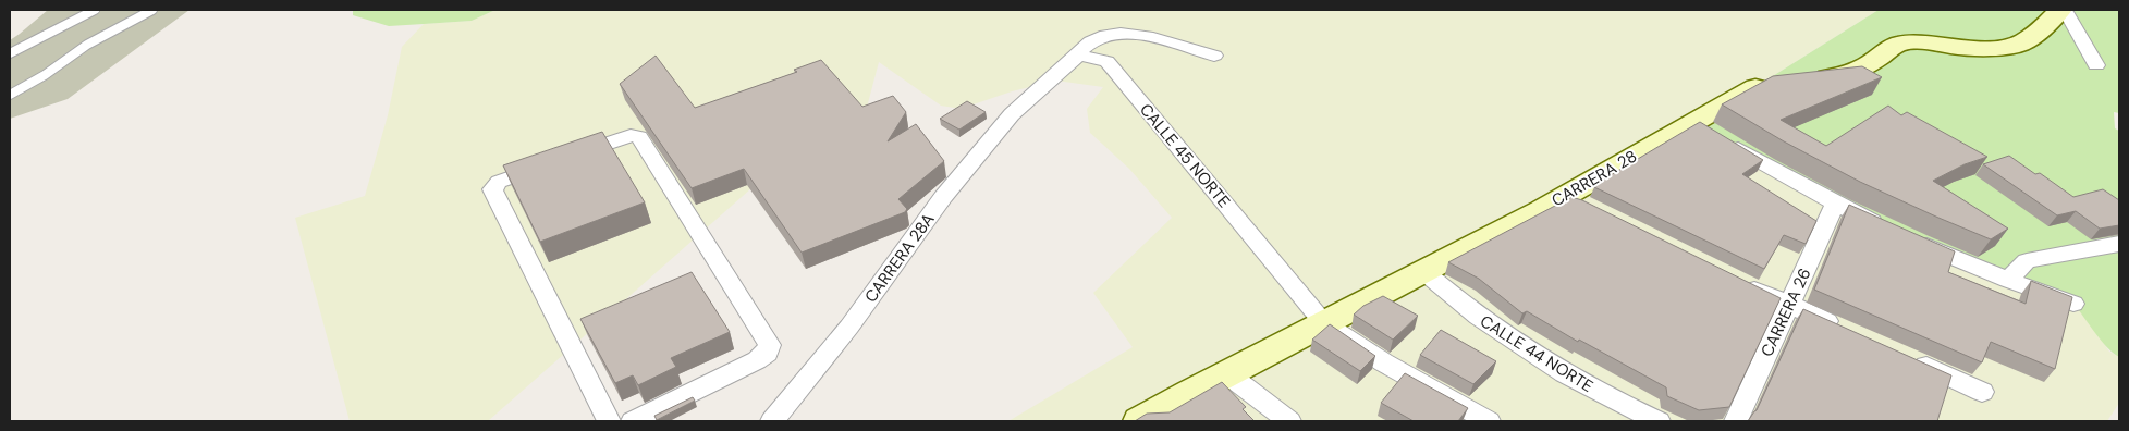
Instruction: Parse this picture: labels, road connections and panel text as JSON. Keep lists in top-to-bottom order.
{
  "streets": {
    "street": [
      "CALLE 45 NORTE",
      "CARRERA 28",
      "CARRERA 28A",
      "CARRERA 26",
      "CALLE 44 NORTE"
    ]
  },
  "crossings": [
    ["CALLE 45 NORTE", "CARRERA 28"],
    ["CALLE 45 NORTE", "CARRERA 28A"],
    ["CARRERA 28", "CALLE 44 NORTE"]
  ]
}
